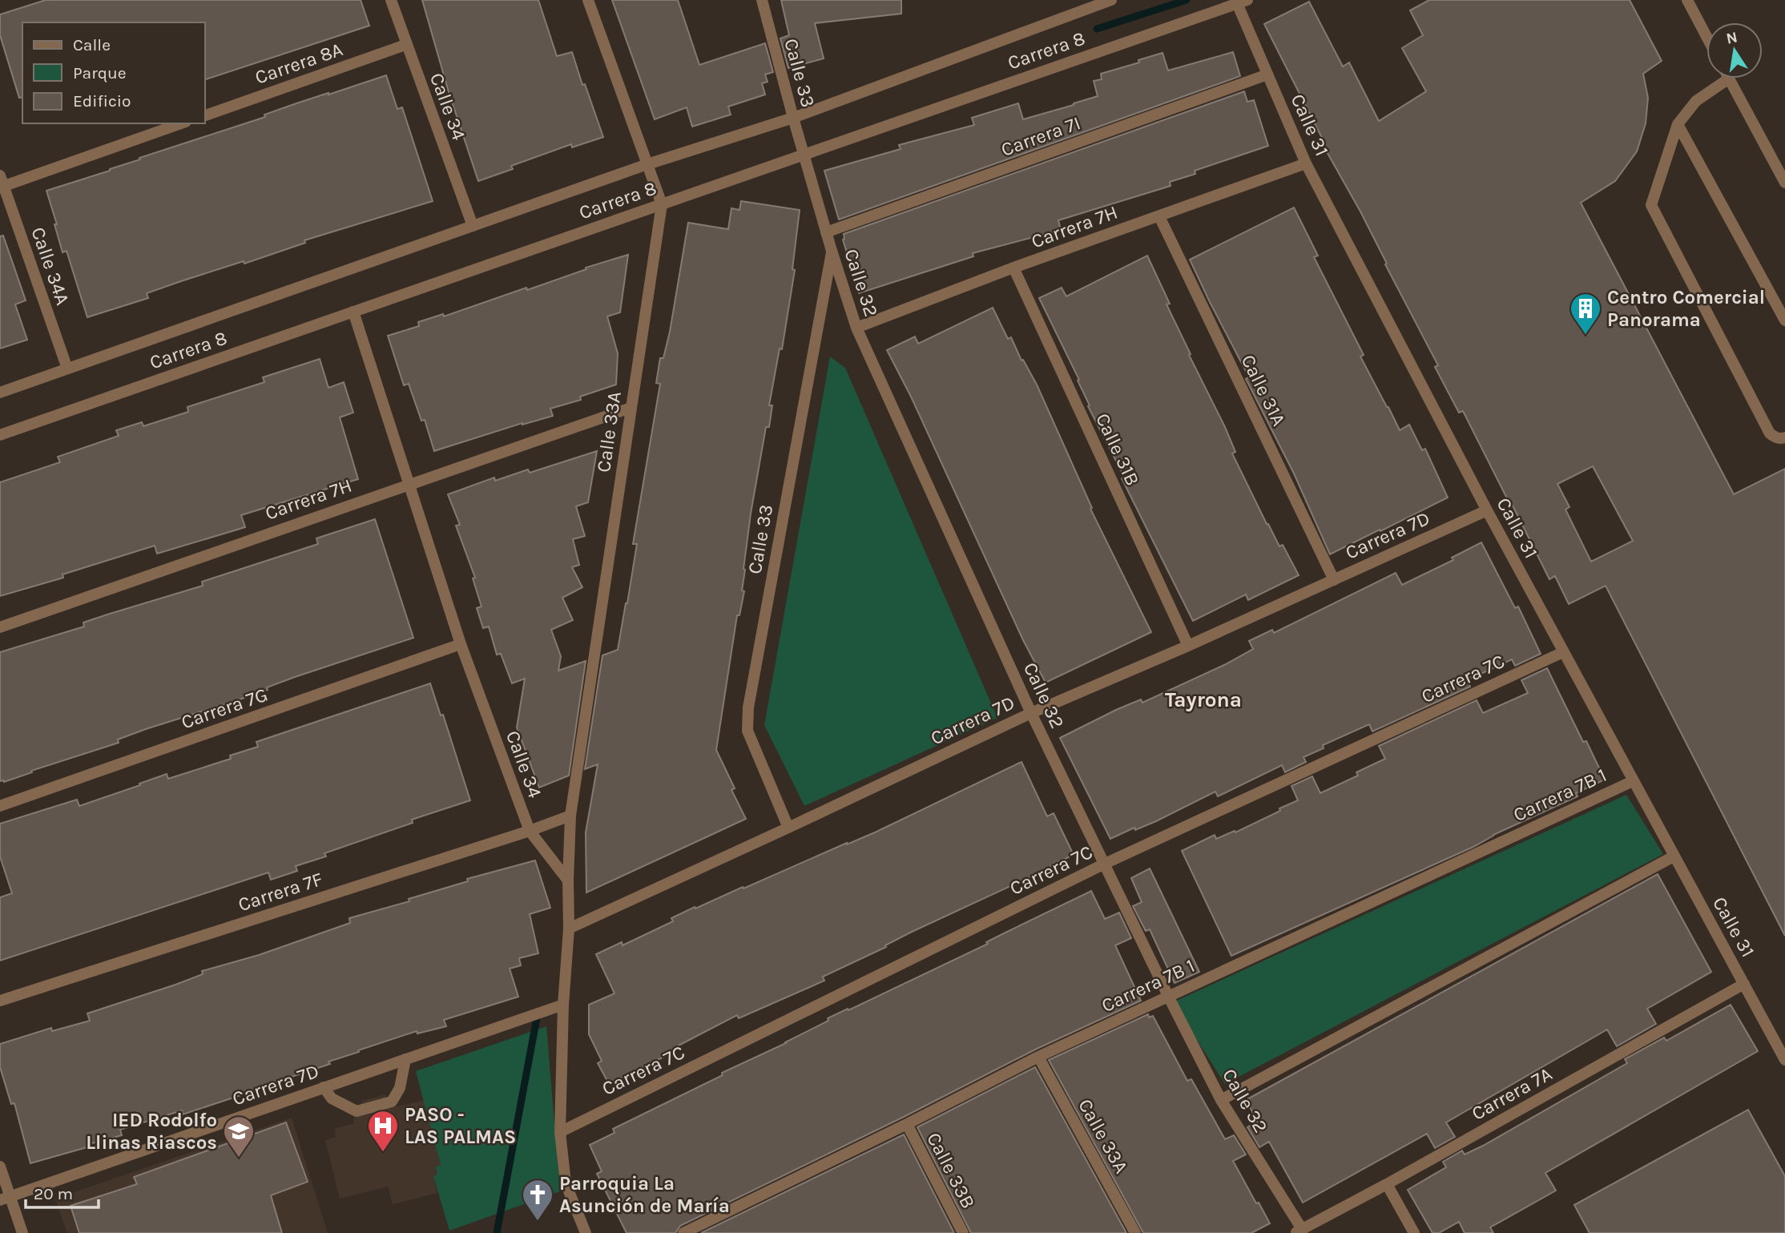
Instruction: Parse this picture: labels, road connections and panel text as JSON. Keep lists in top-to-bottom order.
{
  "streets": {
    "street": [
      "Carrera 8",
      "Carrera 8A",
      "Calle 33",
      "Calle 34",
      "Calle 31",
      "Carrera 7I",
      "Carrera 7H",
      "Calle 34A",
      "Calle 32",
      "Calle 31A",
      "Calle 33A",
      "Calle 31B",
      "Carrera 7D",
      "Carrera 7C",
      "Carrera 7G",
      "Carrera 7B 1",
      "Carrera 7F",
      "Carrera 7A",
      "Calle 33B"
    ]
  },
  "crossings": [
    ["Carrera 8", "Calle 33"],
    ["Carrera 8", "Calle 34"],
    ["Carrera 8", "Calle 31"],
    ["Carrera 8", "Calle 34A"],
    ["Carrera 8", "Calle 32"],
    ["Carrera 8", "Calle 33A"],
    ["Carrera 8A", "Calle 34"],
    ["Calle 33", "Calle 32"],
    ["Calle 33", "Carrera 7D"],
    ["Calle 34", "Carrera 7H"],
    ["Calle 34", "Calle 33A"],
    ["Calle 34", "Carrera 7G"],
    ["Calle 34", "Carrera 7F"],
    ["Calle 31", "Carrera 7I"],
    ["Calle 31", "Carrera 7H"],
    ["Calle 31", "Carrera 7D"],
    ["Calle 31", "Carrera 7C"],
    ["Calle 31", "Carrera 7B 1"],
    ["Calle 31", "Carrera 7A"],
    ["Carrera 7I", "Calle 32"],
    ["Carrera 7H", "Calle 32"],
    ["Carrera 7H", "Calle 31A"],
    ["Carrera 7H", "Calle 33A"],
    ["Carrera 7H", "Calle 31B"],
    ["Calle 32", "Carrera 7D"],
    ["Calle 32", "Carrera 7C"],
    ["Calle 32", "Carrera 7B 1"],
    ["Calle 32", "Carrera 7A"],
    ["Calle 31A", "Carrera 7D"],
    ["Calle 33A", "Carrera 7B 1"],
    ["Calle 33A", "Carrera 7F"],
    ["Calle 31B", "Carrera 7D"],
    ["Carrera 7B 1", "Calle 33B"]
  ],
  "districts": ["Tayrona"],
  "places": {
    "building": ["Centro Comercial Panorama"],
    "hospital": ["PASO - LAS PALMAS"],
    "school or university": ["IED Rodolfo Llinas Riascos"],
    "church": ["Parroquia La Asunción de María"]
  },
  "legend": ["Calle", "Parque", "Edificio"],
  "scale_bar": "20 m",
  "north": "top"
}
